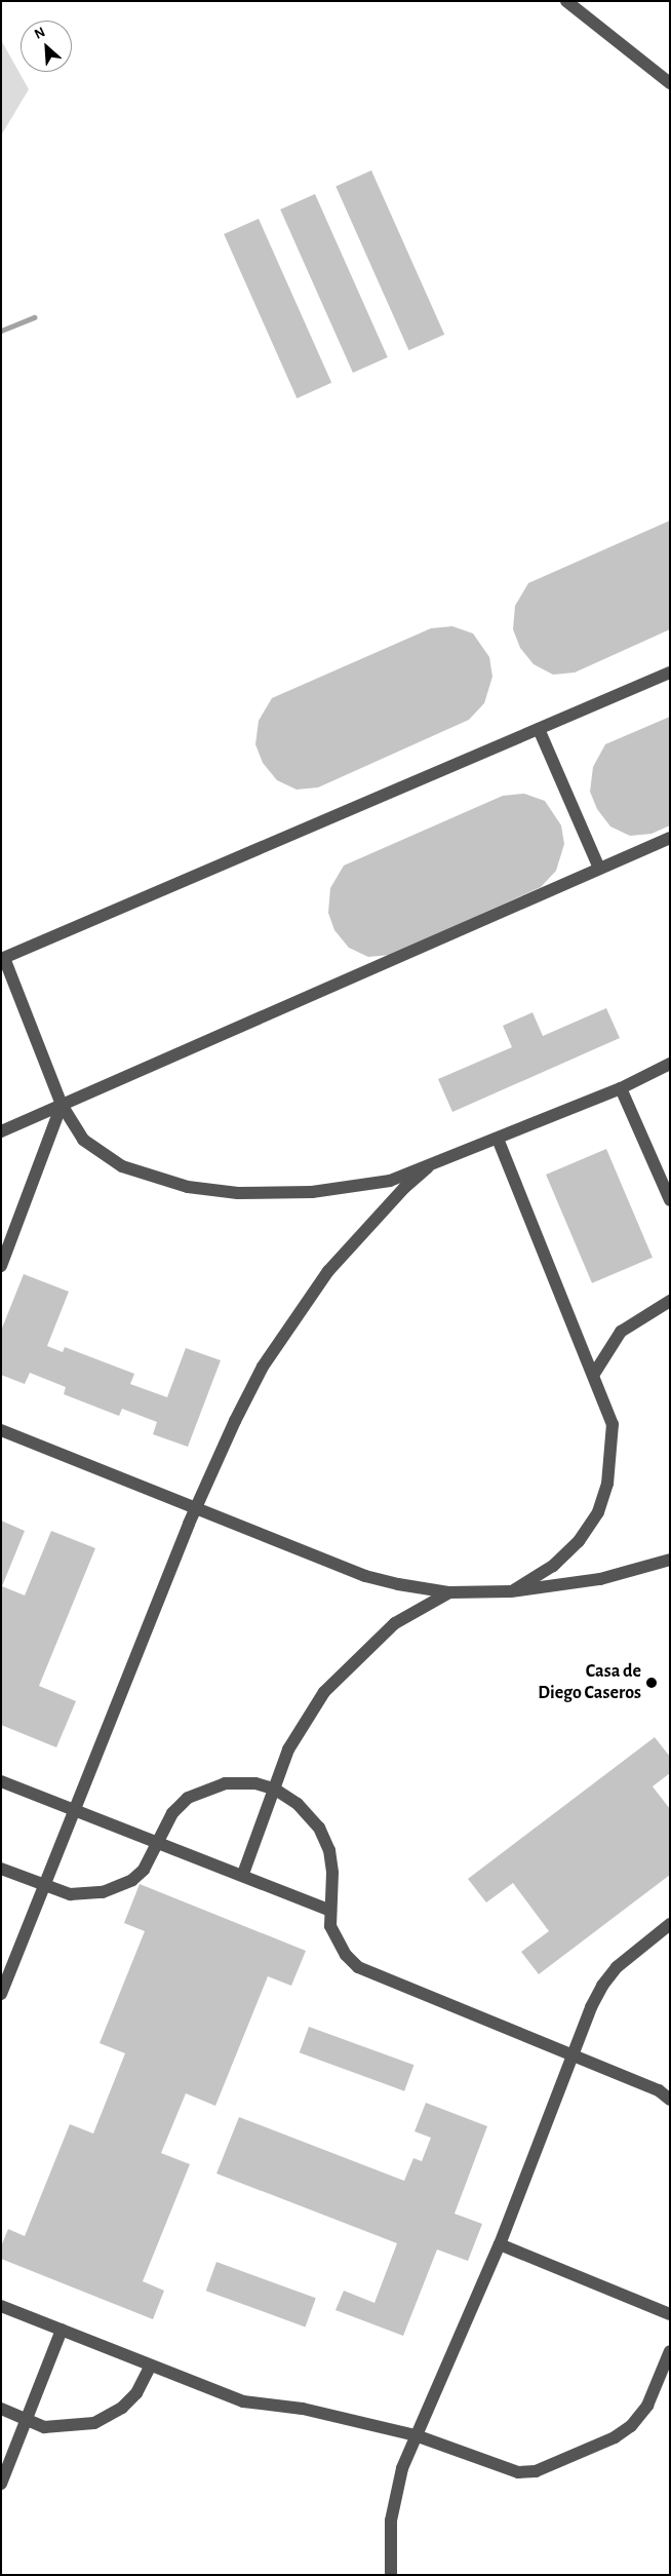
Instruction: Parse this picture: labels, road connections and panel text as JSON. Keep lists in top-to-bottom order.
{
  "places": ["Casa de Diego Caseros"],
  "north": "top left"
}
